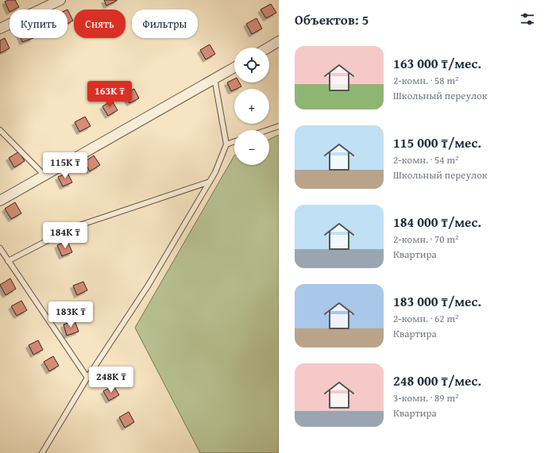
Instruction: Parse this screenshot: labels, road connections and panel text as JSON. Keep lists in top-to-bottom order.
{
  "page": {
    "heading": "Объектов: 5",
    "chip": ["Купить", "Снять", "Фильтры"],
    "list": [
      {
        "name": "163 000 ₸/мес.",
        "note": "2-комн. · 58 m² · Школьный переулок"
      },
      {
        "name": "115 000 ₸/мес.",
        "note": "2-комн. · 54 m² · Школьный переулок"
      },
      {
        "name": "184 000 ₸/мес.",
        "note": "2-комн. · 70 m² · Квартира"
      },
      {
        "name": "183 000 ₸/мес.",
        "note": "2-комн. · 62 m² · Квартира"
      },
      {
        "name": "248 000 ₸/мес.",
        "note": "3-комн. · 89 m² · Квартира"
      }
    ],
    "map_buttons": ["+", "−"],
    "price": [
      "163K ₸",
      "115K ₸",
      "184K ₸",
      "183K ₸",
      "248K ₸"
    ]
  }
}
